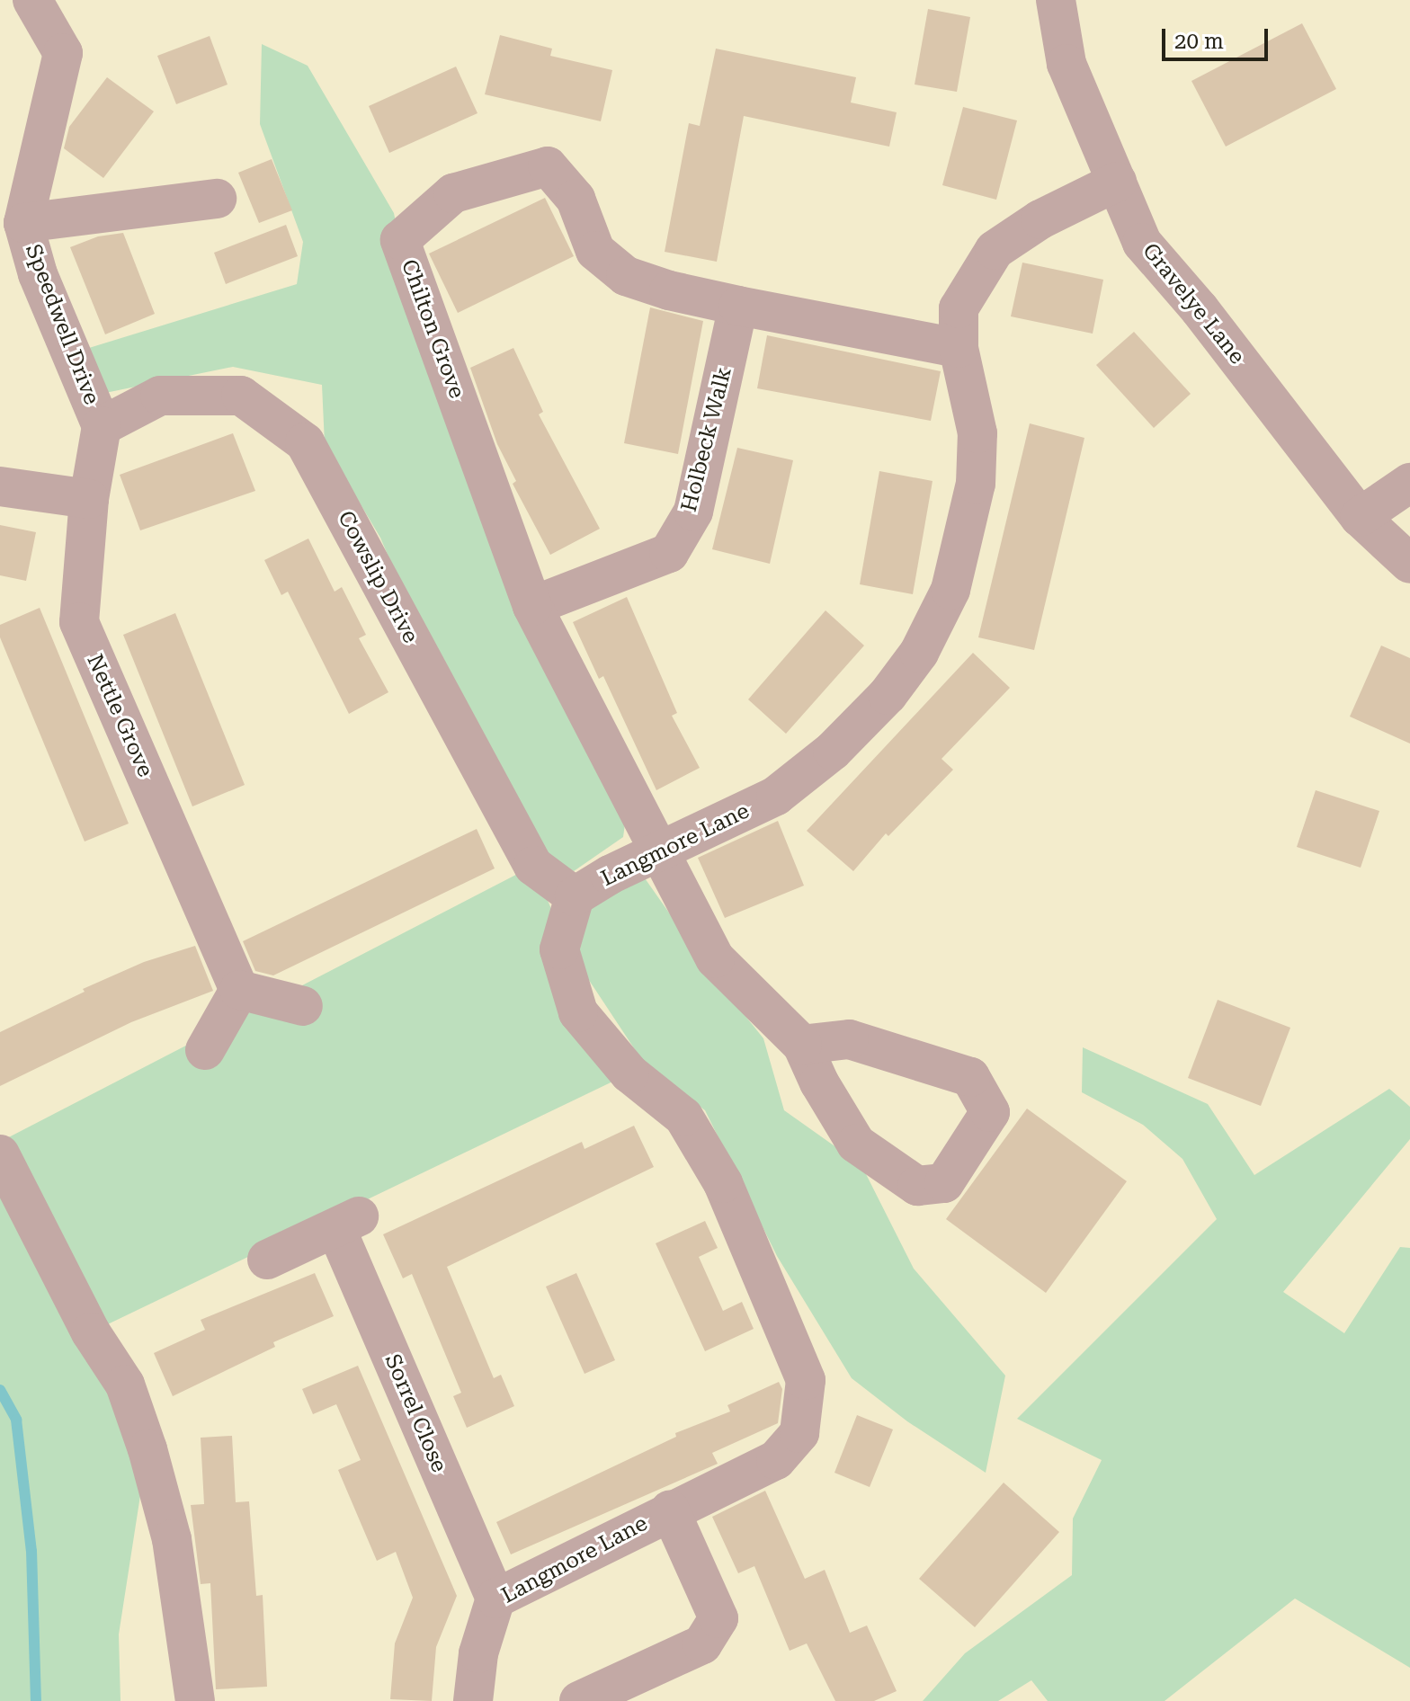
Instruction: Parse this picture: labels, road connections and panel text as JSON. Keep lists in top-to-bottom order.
{
  "streets": {
    "street": [
      "Gravelye Lane",
      "Speedwell Drive",
      "Chilton Grove",
      "Holbeck Walk",
      "Cowslip Drive",
      "Nettle Grove",
      "Langmore Lane",
      "Sorrel Close"
    ]
  },
  "crossings": [
    ["Gravelye Lane", "Langmore Lane"],
    ["Speedwell Drive", "Cowslip Drive"],
    ["Speedwell Drive", "Nettle Grove"],
    ["Chilton Grove", "Holbeck Walk"],
    ["Chilton Grove", "Langmore Lane"],
    ["Cowslip Drive", "Nettle Grove"],
    ["Cowslip Drive", "Langmore Lane"],
    ["Langmore Lane", "Sorrel Close"]
  ],
  "scale_bar": "20 m"
}
